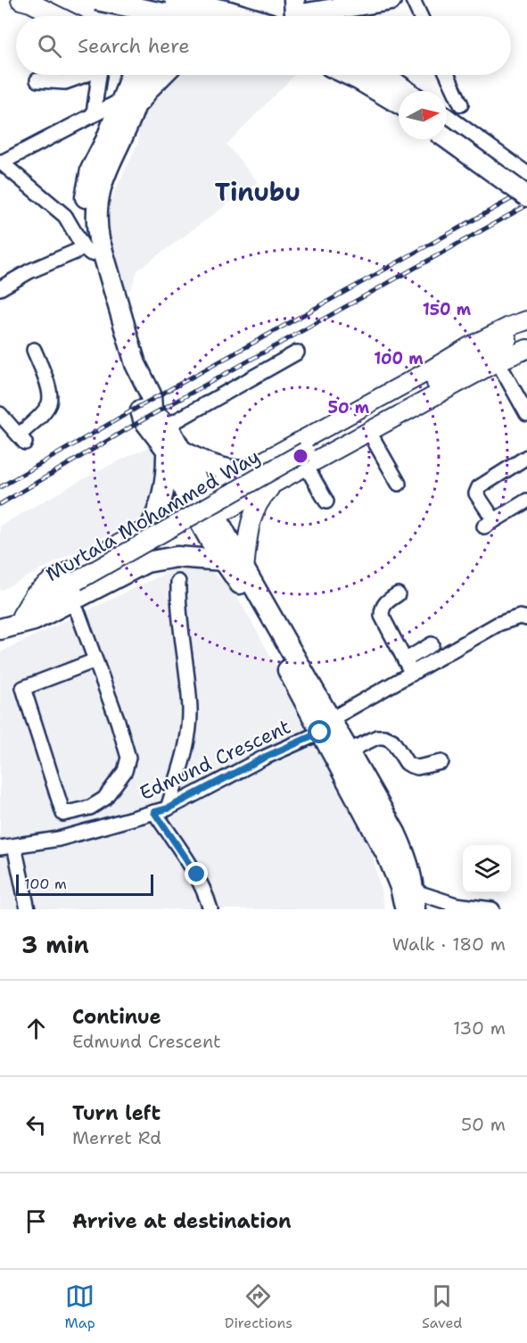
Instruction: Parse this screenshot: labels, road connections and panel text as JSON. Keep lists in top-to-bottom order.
{
  "streets": {
    "main road": ["Murtala Mohammed Way"],
    "street": ["Edmund Crescent"]
  },
  "districts": ["Tinubu"],
  "scale_bar": "100 m",
  "north": "right",
  "page": {
    "search": "Search here",
    "scale": "100 m",
    "heading": ["3 min", "Walk · 180 m"],
    "list": [
      ["Continue", "Edmund Crescent", "130 m"],
      ["Turn left", "Merret Rd", "50 m"],
      "Arrive at destination"
    ],
    "nav": ["Map", "Directions", "Saved"]
  },
  "rings": ["150 m", "100 m", "50 m"]
}
